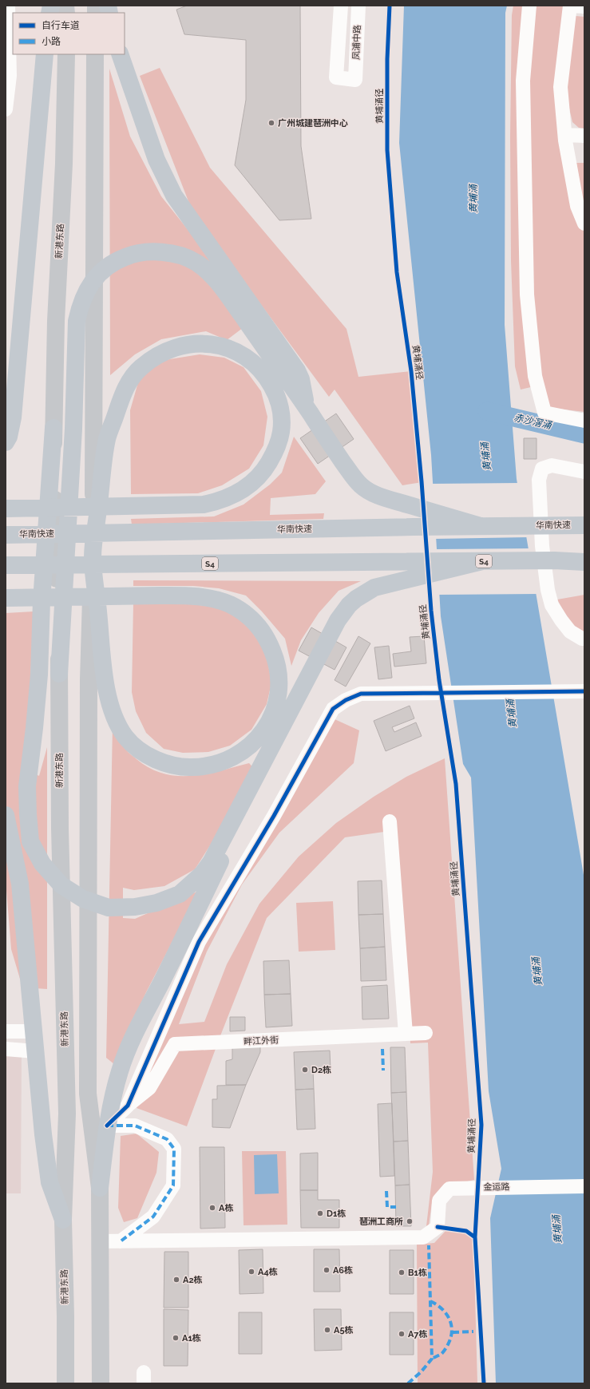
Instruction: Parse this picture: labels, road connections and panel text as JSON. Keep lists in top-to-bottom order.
{
  "streets": {
    "highway": ["华南快速", "S4"],
    "main road": ["新港东路"],
    "street": ["凤浦中路", "畔江外街", "金运路"],
    "cycle path": ["黄埔涌径"]
  },
  "water": ["黄埔涌", "赤沙滘涌"],
  "places": [
    "广州城建琶洲中心",
    "D2栋",
    "A栋",
    "D1栋",
    "琶洲工商所",
    "A6栋",
    "A4栋",
    "B1栋",
    "A2栋",
    "A5栋",
    "A7栋",
    "A1栋"
  ],
  "legend": ["自行车道", "小路"]
}
